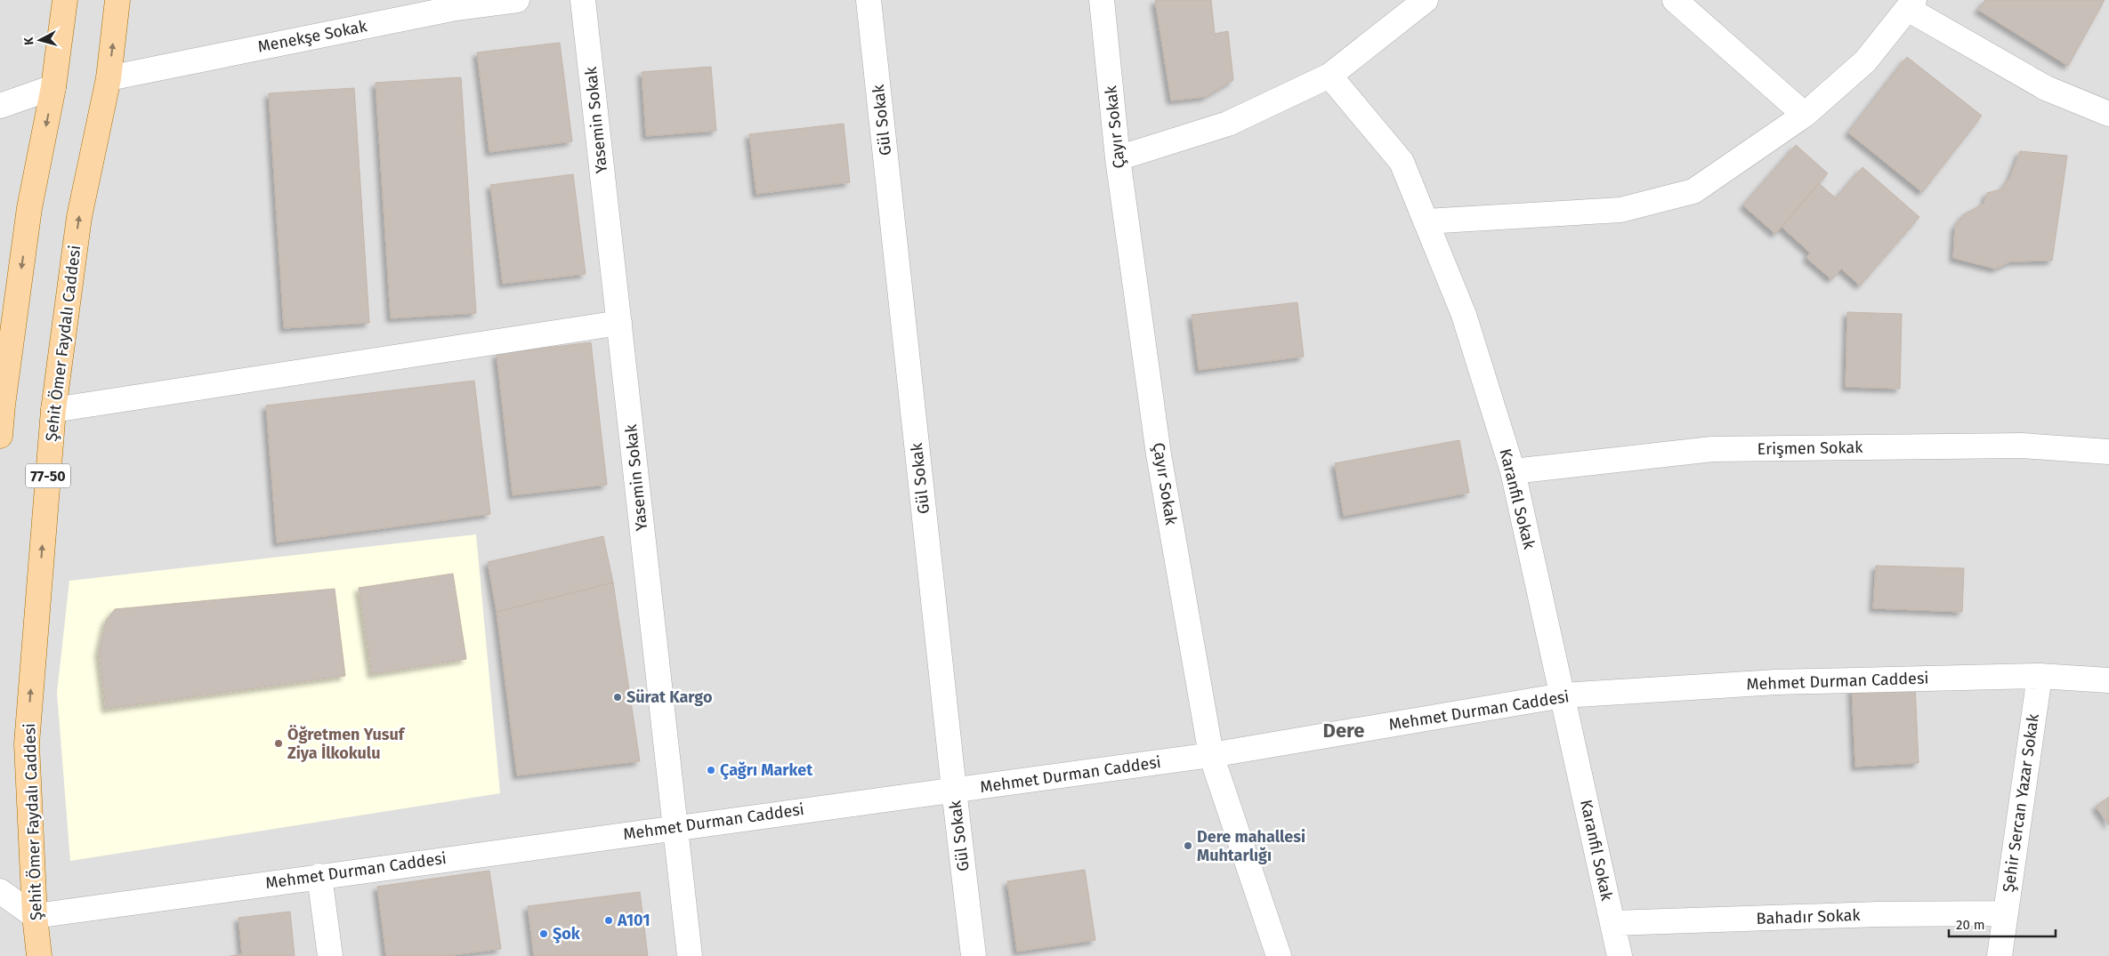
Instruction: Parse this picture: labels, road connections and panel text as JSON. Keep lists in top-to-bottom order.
{
  "streets": {
    "main road": ["Şehit Ömer Faydalı Caddesi", "77-50"],
    "street": [
      "Menekşe Sokak",
      "Yasemin Sokak",
      "Gül Sokak",
      "Çayır Sokak",
      "Erişmen Sokak",
      "Karanfil Sokak",
      "Mehmet Durman Caddesi",
      "Şehir Sercan Yazar Sokak",
      "Bahadır Sokak"
    ]
  },
  "crossings": [
    ["Menekşe Sokak", "Şehit Ömer Faydalı Caddesi"],
    ["Yasemin Sokak", "Mehmet Durman Caddesi"],
    ["Gül Sokak", "Mehmet Durman Caddesi"],
    ["Çayır Sokak", "Mehmet Durman Caddesi"],
    ["Şehit Ömer Faydalı Caddesi", "Mehmet Durman Caddesi"],
    ["Erişmen Sokak", "Karanfil Sokak"],
    ["Karanfil Sokak", "Mehmet Durman Caddesi"],
    ["Karanfil Sokak", "Bahadır Sokak"],
    ["Mehmet Durman Caddesi", "Şehir Sercan Yazar Sokak"],
    ["Şehir Sercan Yazar Sokak", "Bahadır Sokak"]
  ],
  "districts": ["Dere"],
  "places": [
    "Sürat Kargo",
    "Öğretmen Yusuf Ziya İlkokulu",
    "Çağrı Market",
    "Dere mahallesi Muhtarlığı",
    "A101",
    "Şok"
  ],
  "scale_bar": "20 m",
  "north": "left"
}
